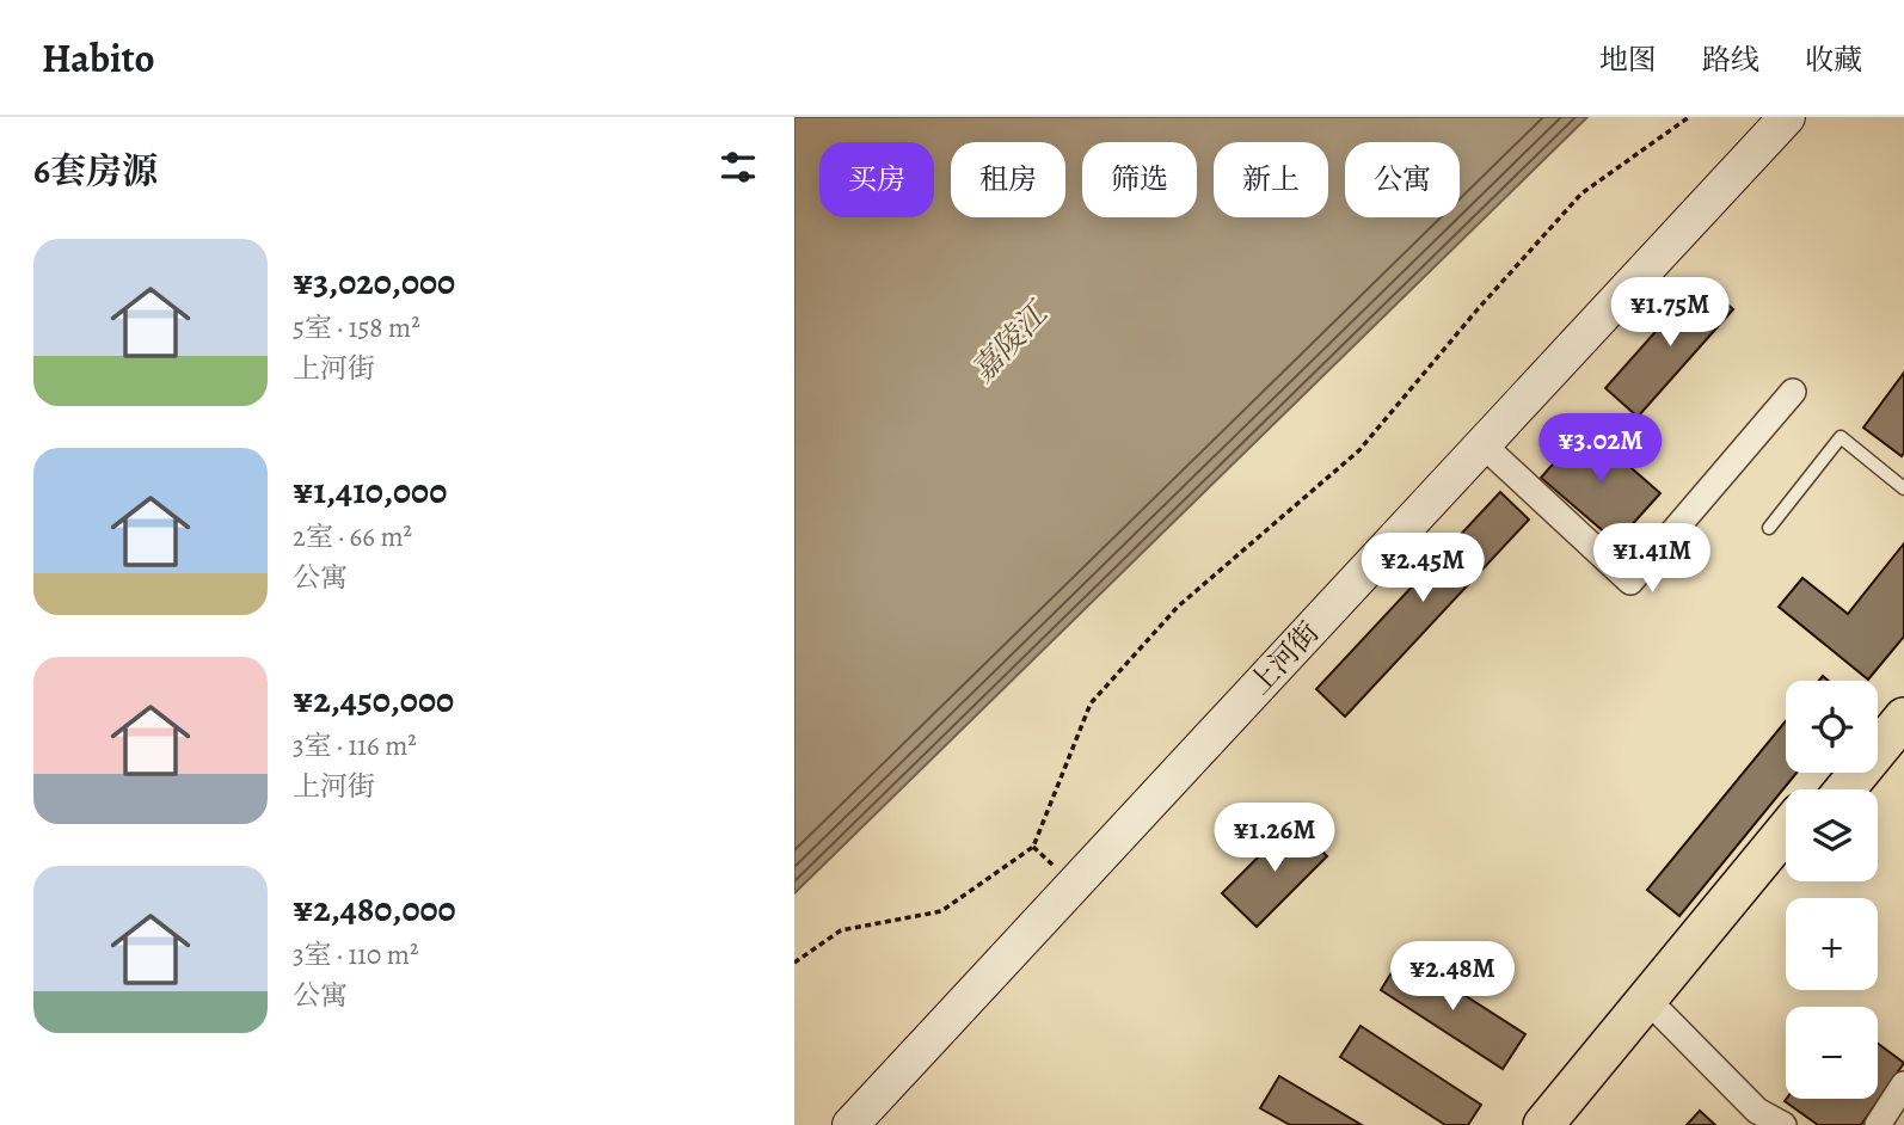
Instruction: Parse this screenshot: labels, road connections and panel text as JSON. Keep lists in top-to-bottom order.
{
  "streets": {
    "street": ["上河街"]
  },
  "water": ["嘉陵江"],
  "page": {
    "header": "Habito",
    "nav": ["地图", "路线", "收藏"],
    "heading": "6套房源",
    "chip": [
      "买房",
      "租房",
      "筛选",
      "新上",
      "公寓"
    ],
    "list": [
      {
        "name": "¥3,020,000",
        "note": "5室 · 158 m² · 上河街"
      },
      {
        "name": "¥1,410,000",
        "note": "2室 · 66 m² · 公寓"
      },
      {
        "name": "¥2,450,000",
        "note": "3室 · 116 m² · 上河街"
      },
      {
        "name": "¥2,480,000",
        "note": "3室 · 110 m² · 公寓"
      }
    ],
    "price": [
      "¥1.75M",
      "¥3.02M",
      "¥1.41M",
      "¥2.45M",
      "¥1.26M",
      "¥2.48M"
    ],
    "map_buttons": ["+", "−"]
  }
}
